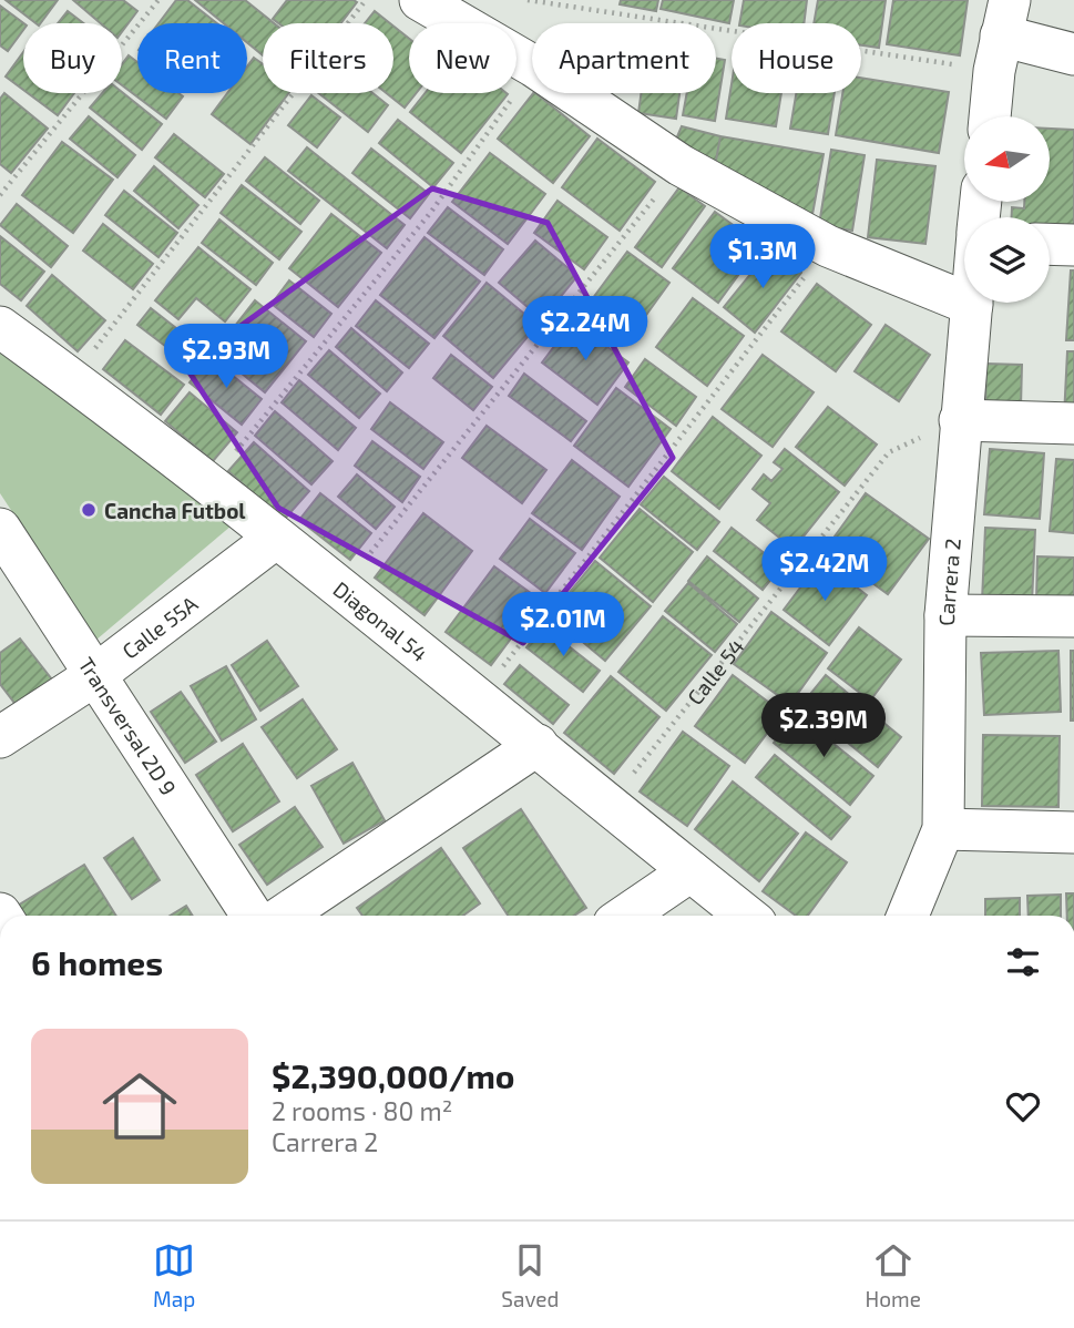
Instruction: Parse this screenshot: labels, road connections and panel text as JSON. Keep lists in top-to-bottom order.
{
  "streets": {
    "street": [
      "Carrera 2",
      "Diagonal 54",
      "Calle 55A",
      "Transversal 2D 9"
    ],
    "path": ["Calle 54"]
  },
  "crossings": [
    ["Carrera 2", "Calle 54"],
    ["Diagonal 54", "Calle 55A"],
    ["Diagonal 54", "Calle 54"],
    ["Calle 55A", "Transversal 2D 9"]
  ],
  "places": ["Cancha Futbol"],
  "north": "left",
  "page": {
    "chip": [
      "Buy",
      "Rent",
      "Filters",
      "New",
      "Apartment",
      "House"
    ],
    "price": [
      "$1.3M",
      "$2.24M",
      "$2.93M",
      "$2.42M",
      "$2.01M",
      "$2.39M"
    ],
    "heading": "6 homes",
    "list": [
      {
        "name": "$2,390,000/mo",
        "note": "2 rooms · 80 m² · Carrera 2"
      }
    ],
    "tabs": ["Map", "Saved", "Home"]
  }
}
